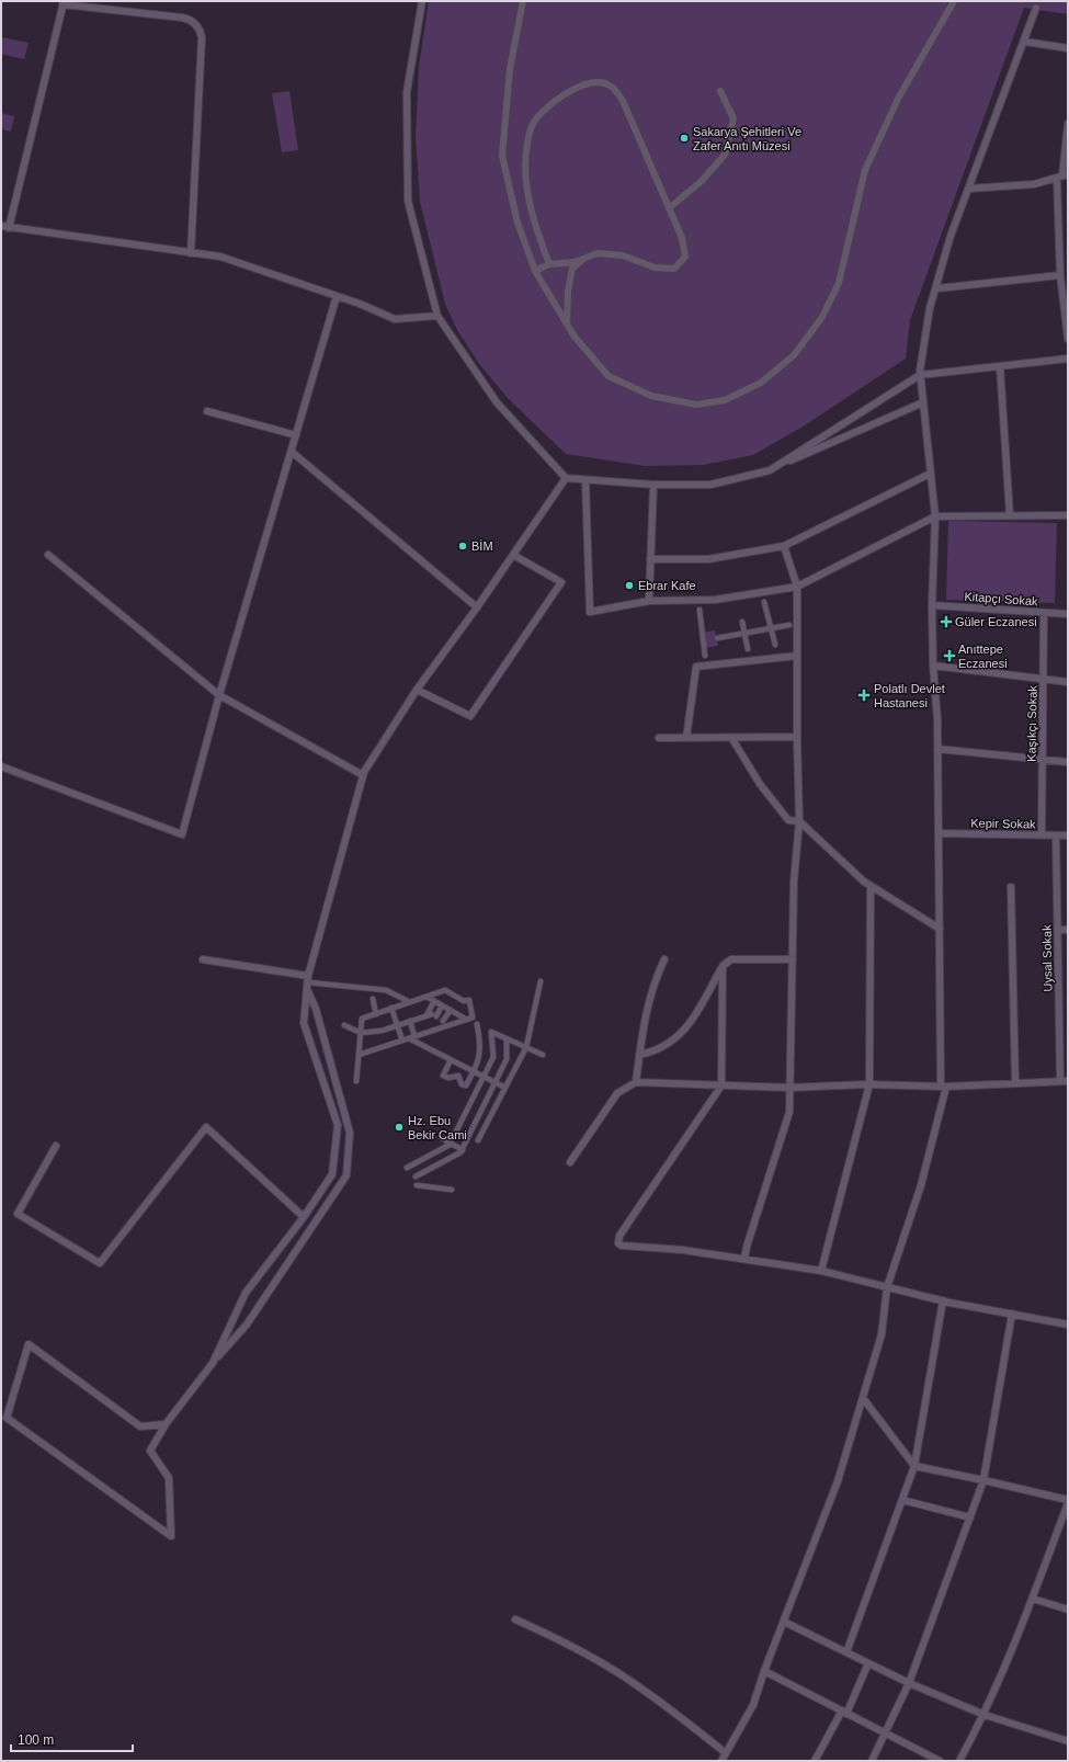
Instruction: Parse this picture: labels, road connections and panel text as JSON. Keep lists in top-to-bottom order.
{
  "streets": {
    "street": [
      "Kitapçı Sokak",
      "Kaşıkçı Sokak",
      "Kepir Sokak",
      "Uysal Sokak"
    ]
  },
  "crossings": [
    ["Kitapçı Sokak", "Kaşıkçı Sokak"],
    ["Kaşıkçı Sokak", "Kepir Sokak"],
    ["Kepir Sokak", "Uysal Sokak"]
  ],
  "places": {
    "other": [
      "Sakarya Şehitleri Ve Zafer Anıtı Müzesi",
      "BİM",
      "Ebrar Kafe",
      "Hz. Ebu Bekir Cami"
    ],
    "health": ["Güler Eczanesi", "Anıttepe Eczanesi", "Polatlı Devlet Hastanesi"]
  },
  "scale_bar": "100 m"
}
